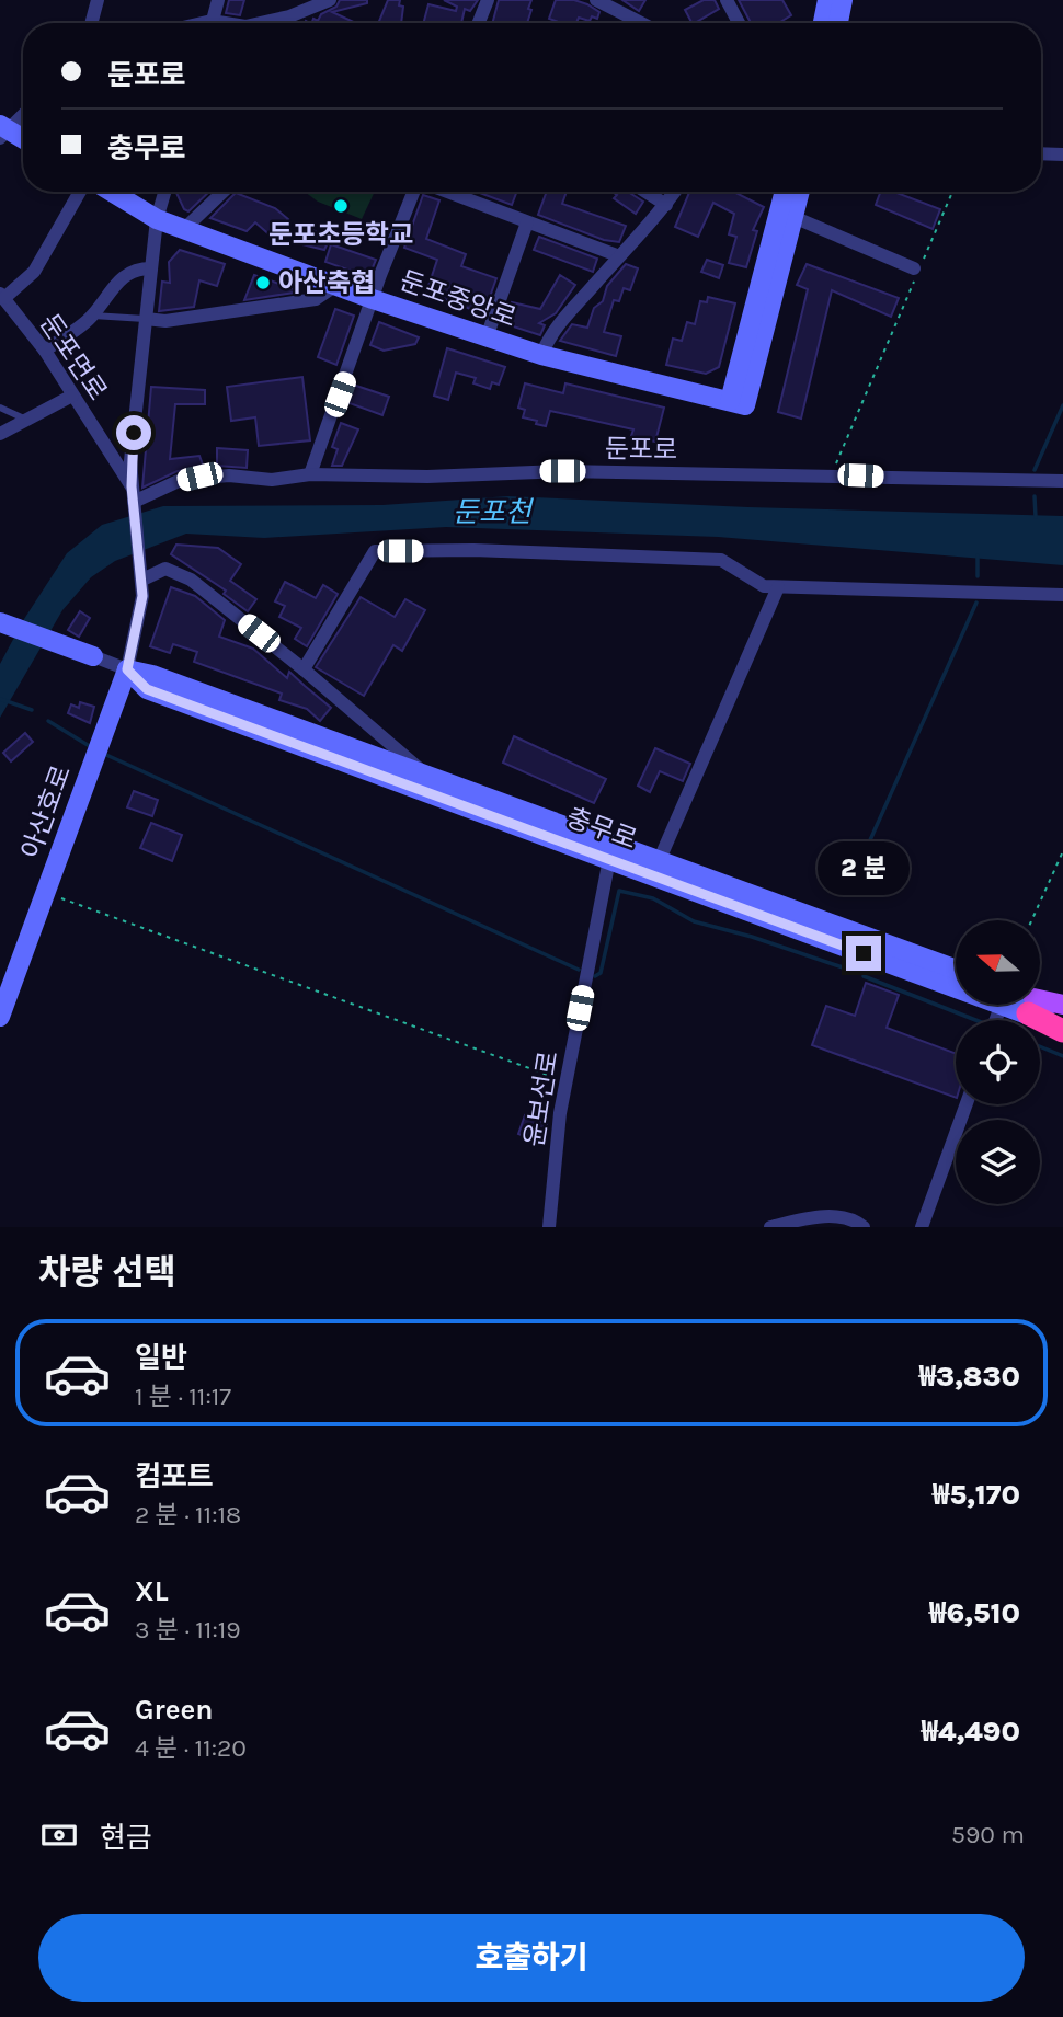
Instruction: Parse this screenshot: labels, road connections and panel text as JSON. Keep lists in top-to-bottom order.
{
  "streets": {
    "street": [
      "둔포중앙로",
      "둔포면로",
      "둔포로",
      "아산호로",
      "충무로",
      "윤보선로"
    ]
  },
  "crossings": [
    ["아산호로", "충무로"],
    ["충무로", "윤보선로"]
  ],
  "water": ["둔포천"],
  "places": ["둔포초등학교", "아산축협"],
  "north": "left",
  "page": {
    "banner": ["둔포로", "충무로"],
    "bubble": "2 분",
    "heading": "차량 선택",
    "list": [
      {
        "name": "일반",
        "note": "1 분 · 11:17",
        "value": "₩3,830"
      },
      {
        "name": "컴포트",
        "note": "2 분 · 11:18",
        "value": "₩5,170"
      },
      {
        "name": "XL",
        "note": "3 분 · 11:19",
        "value": "₩6,510"
      },
      {
        "name": "Green",
        "note": "4 분 · 11:20",
        "value": "₩4,490"
      }
    ],
    "pay": ["현금", "590 m"],
    "buttons": "호출하기"
  }
}
